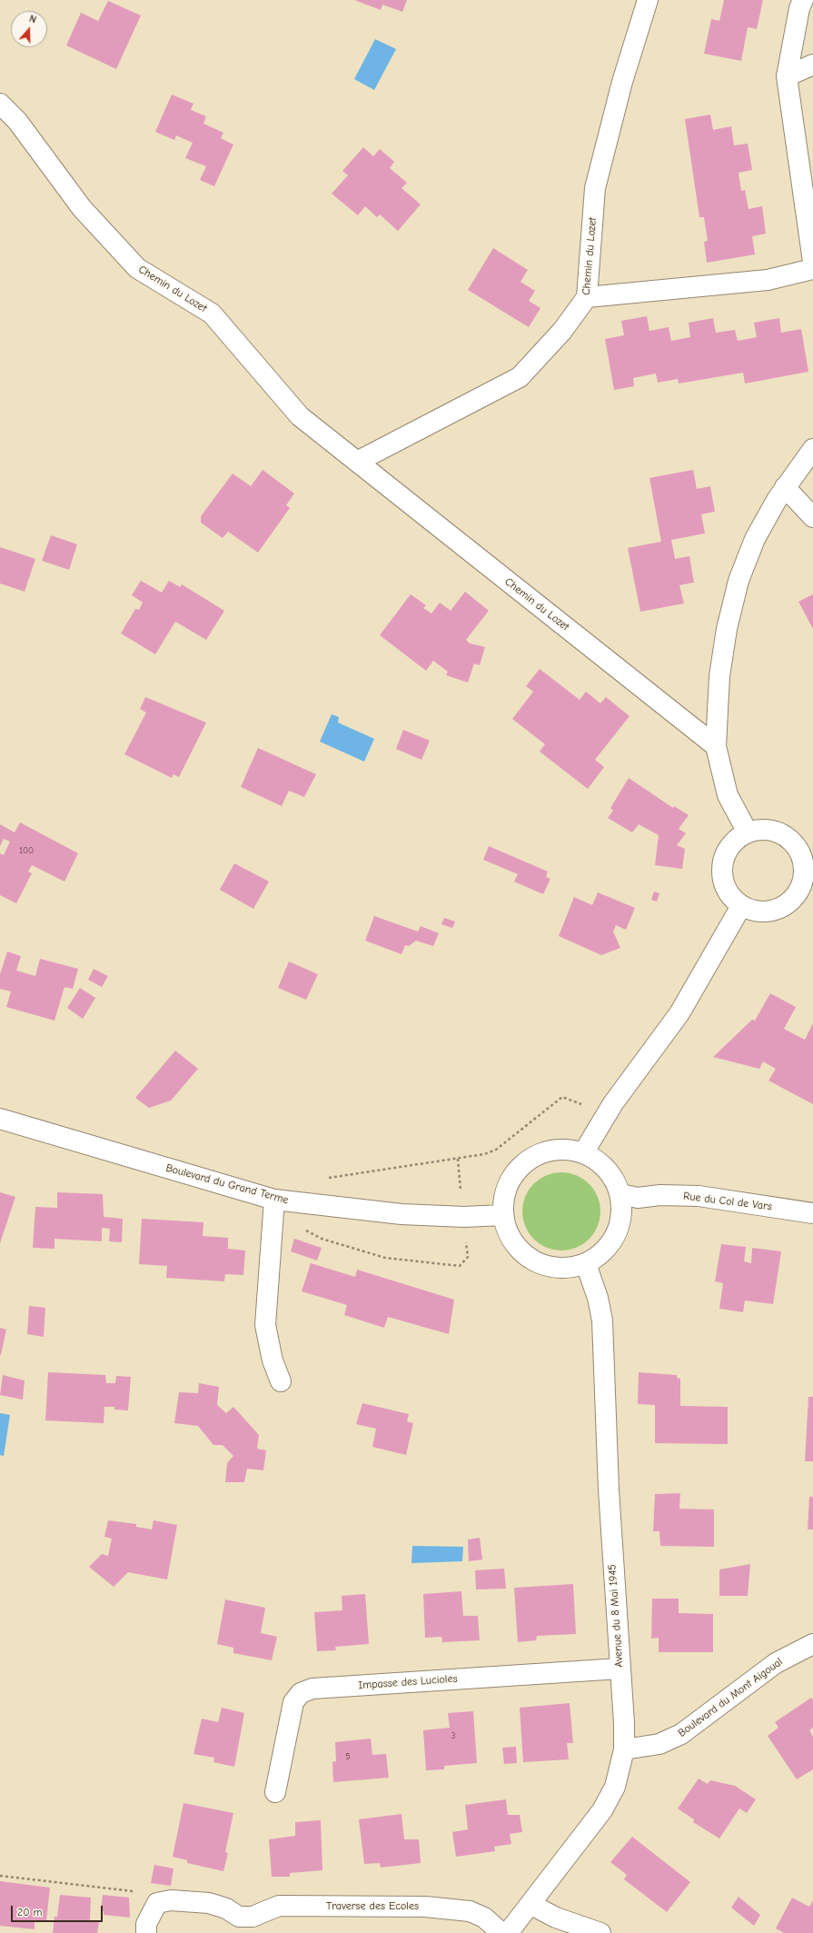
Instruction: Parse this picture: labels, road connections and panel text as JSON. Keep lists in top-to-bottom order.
{
  "streets": {
    "street": [
      "Chemin du Lozet",
      "Boulevard du Grand Terme",
      "Rue du Col de Vars",
      "Avenue du 8 Mai 1945",
      "Impasse des Lucioles",
      "Boulevard du Mont Aigoual",
      "Traverse des Ecoles"
    ]
  },
  "crossings": [
    ["Boulevard du Grand Terme", "Rue du Col de Vars"],
    ["Boulevard du Grand Terme", "Avenue du 8 Mai 1945"],
    ["Rue du Col de Vars", "Avenue du 8 Mai 1945"],
    ["Avenue du 8 Mai 1945", "Impasse des Lucioles"],
    ["Avenue du 8 Mai 1945", "Boulevard du Mont Aigoual"]
  ],
  "house_numbers": ["100", "3", "5"],
  "scale_bar": "20 m",
  "north": "top"
}
